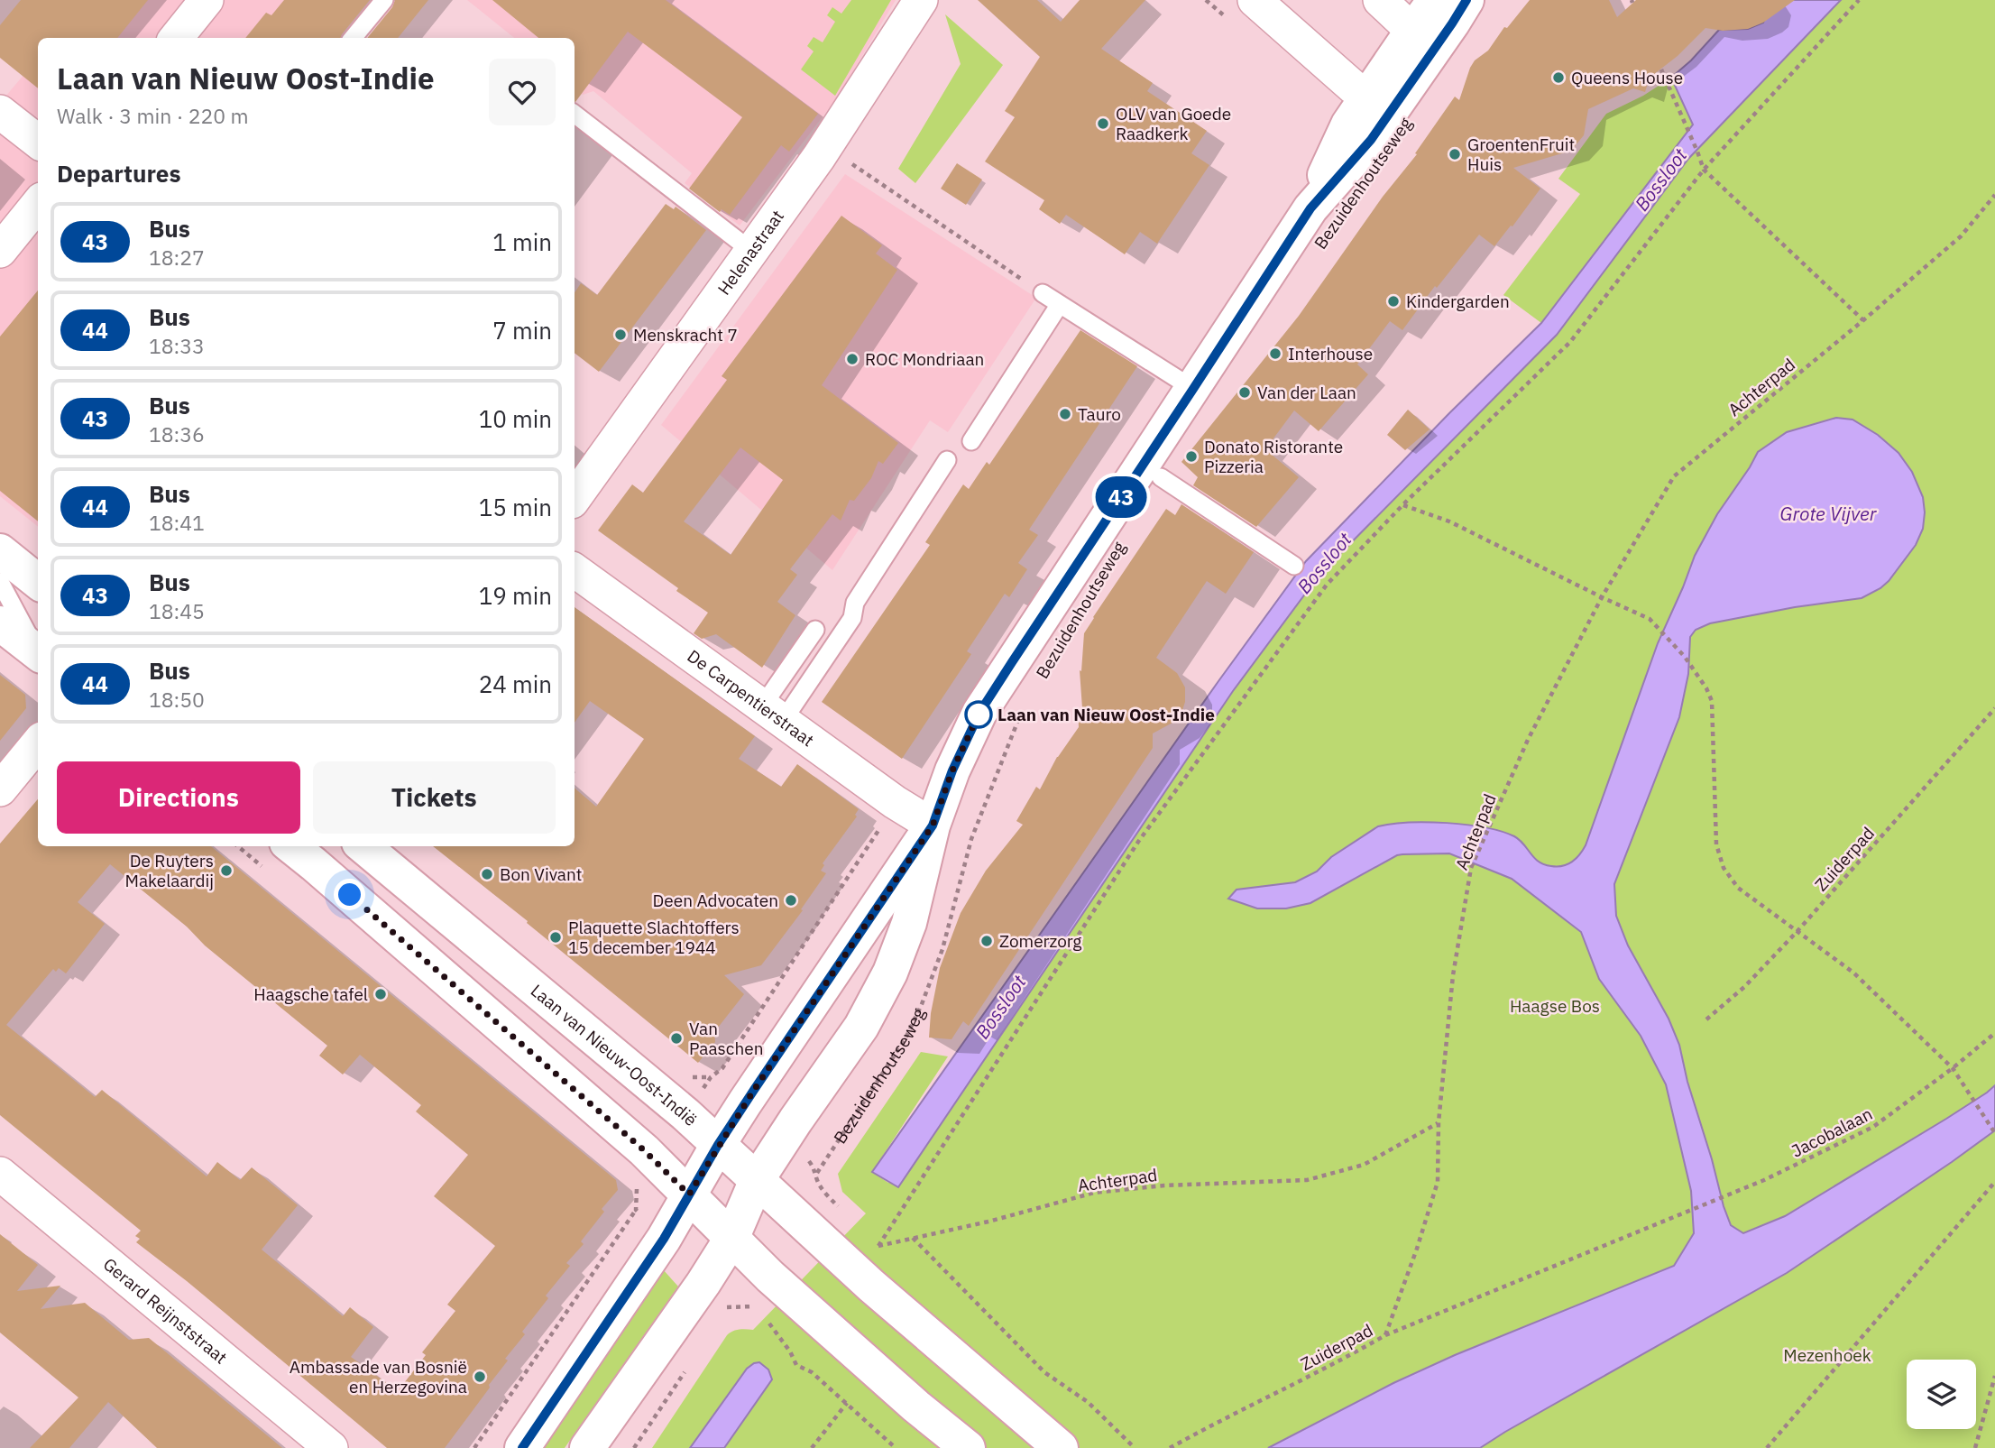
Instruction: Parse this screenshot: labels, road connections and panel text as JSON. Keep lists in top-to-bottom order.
{
  "streets": {
    "main road": ["Bezuidenhoutseweg", "Laan van Nieuw-Oost-Indië"],
    "street": ["Helenastraat", "De Carpentierstraat", "Gerard Reijnststraat"],
    "path": ["Achterpad", "Zuiderpad", "Jacobalaan"]
  },
  "crossings": [
    ["Bezuidenhoutseweg", "De Carpentierstraat"],
    ["Bezuidenhoutseweg", "Laan van Nieuw-Oost-Indië"],
    ["Achterpad", "Zuiderpad"],
    ["Zuiderpad", "Jacobalaan"]
  ],
  "water": ["Bossloot", "Grote Vijver"],
  "parks": ["Haagse Bos", "Mezenhoek"],
  "places": [
    "Queens House",
    "OLV van Goede Raadkerk",
    "GroentenFruit Huis",
    "Kindergarden",
    "Menskracht 7",
    "Interhouse",
    "ROC Mondriaan",
    "Van der Laan",
    "Tauro",
    "Donato Ristorante Pizzeria",
    "Laan van Nieuw Oost-Indie",
    "De Ruyters Makelaardij",
    "Bon Vivant",
    "Deen Advocaten",
    "Plaquette Slachtoffers 15 december 1944",
    "Zomerzorg",
    "Haagsche tafel",
    "Van Paaschen",
    "Ambassade van Bosnië en Herzegovina"
  ],
  "lines": ["bus line 43"],
  "page": {
    "on_map": "43",
    "heading": [
      ["Laan van Nieuw Oost-Indie", "Walk · 3 min · 220 m"],
      "Departures"
    ],
    "list": [
      {
        "mark": "43",
        "name": "Bus",
        "note": "18:27",
        "value": "1 min"
      },
      {
        "mark": "44",
        "name": "Bus",
        "note": "18:33",
        "value": "7 min"
      },
      {
        "mark": "43",
        "name": "Bus",
        "note": "18:36",
        "value": "10 min"
      },
      {
        "mark": "44",
        "name": "Bus",
        "note": "18:41",
        "value": "15 min"
      },
      {
        "mark": "43",
        "name": "Bus",
        "note": "18:45",
        "value": "19 min"
      },
      {
        "mark": "44",
        "name": "Bus",
        "note": "18:50",
        "value": "24 min"
      }
    ],
    "buttons": ["Directions", "Tickets"]
  }
}
